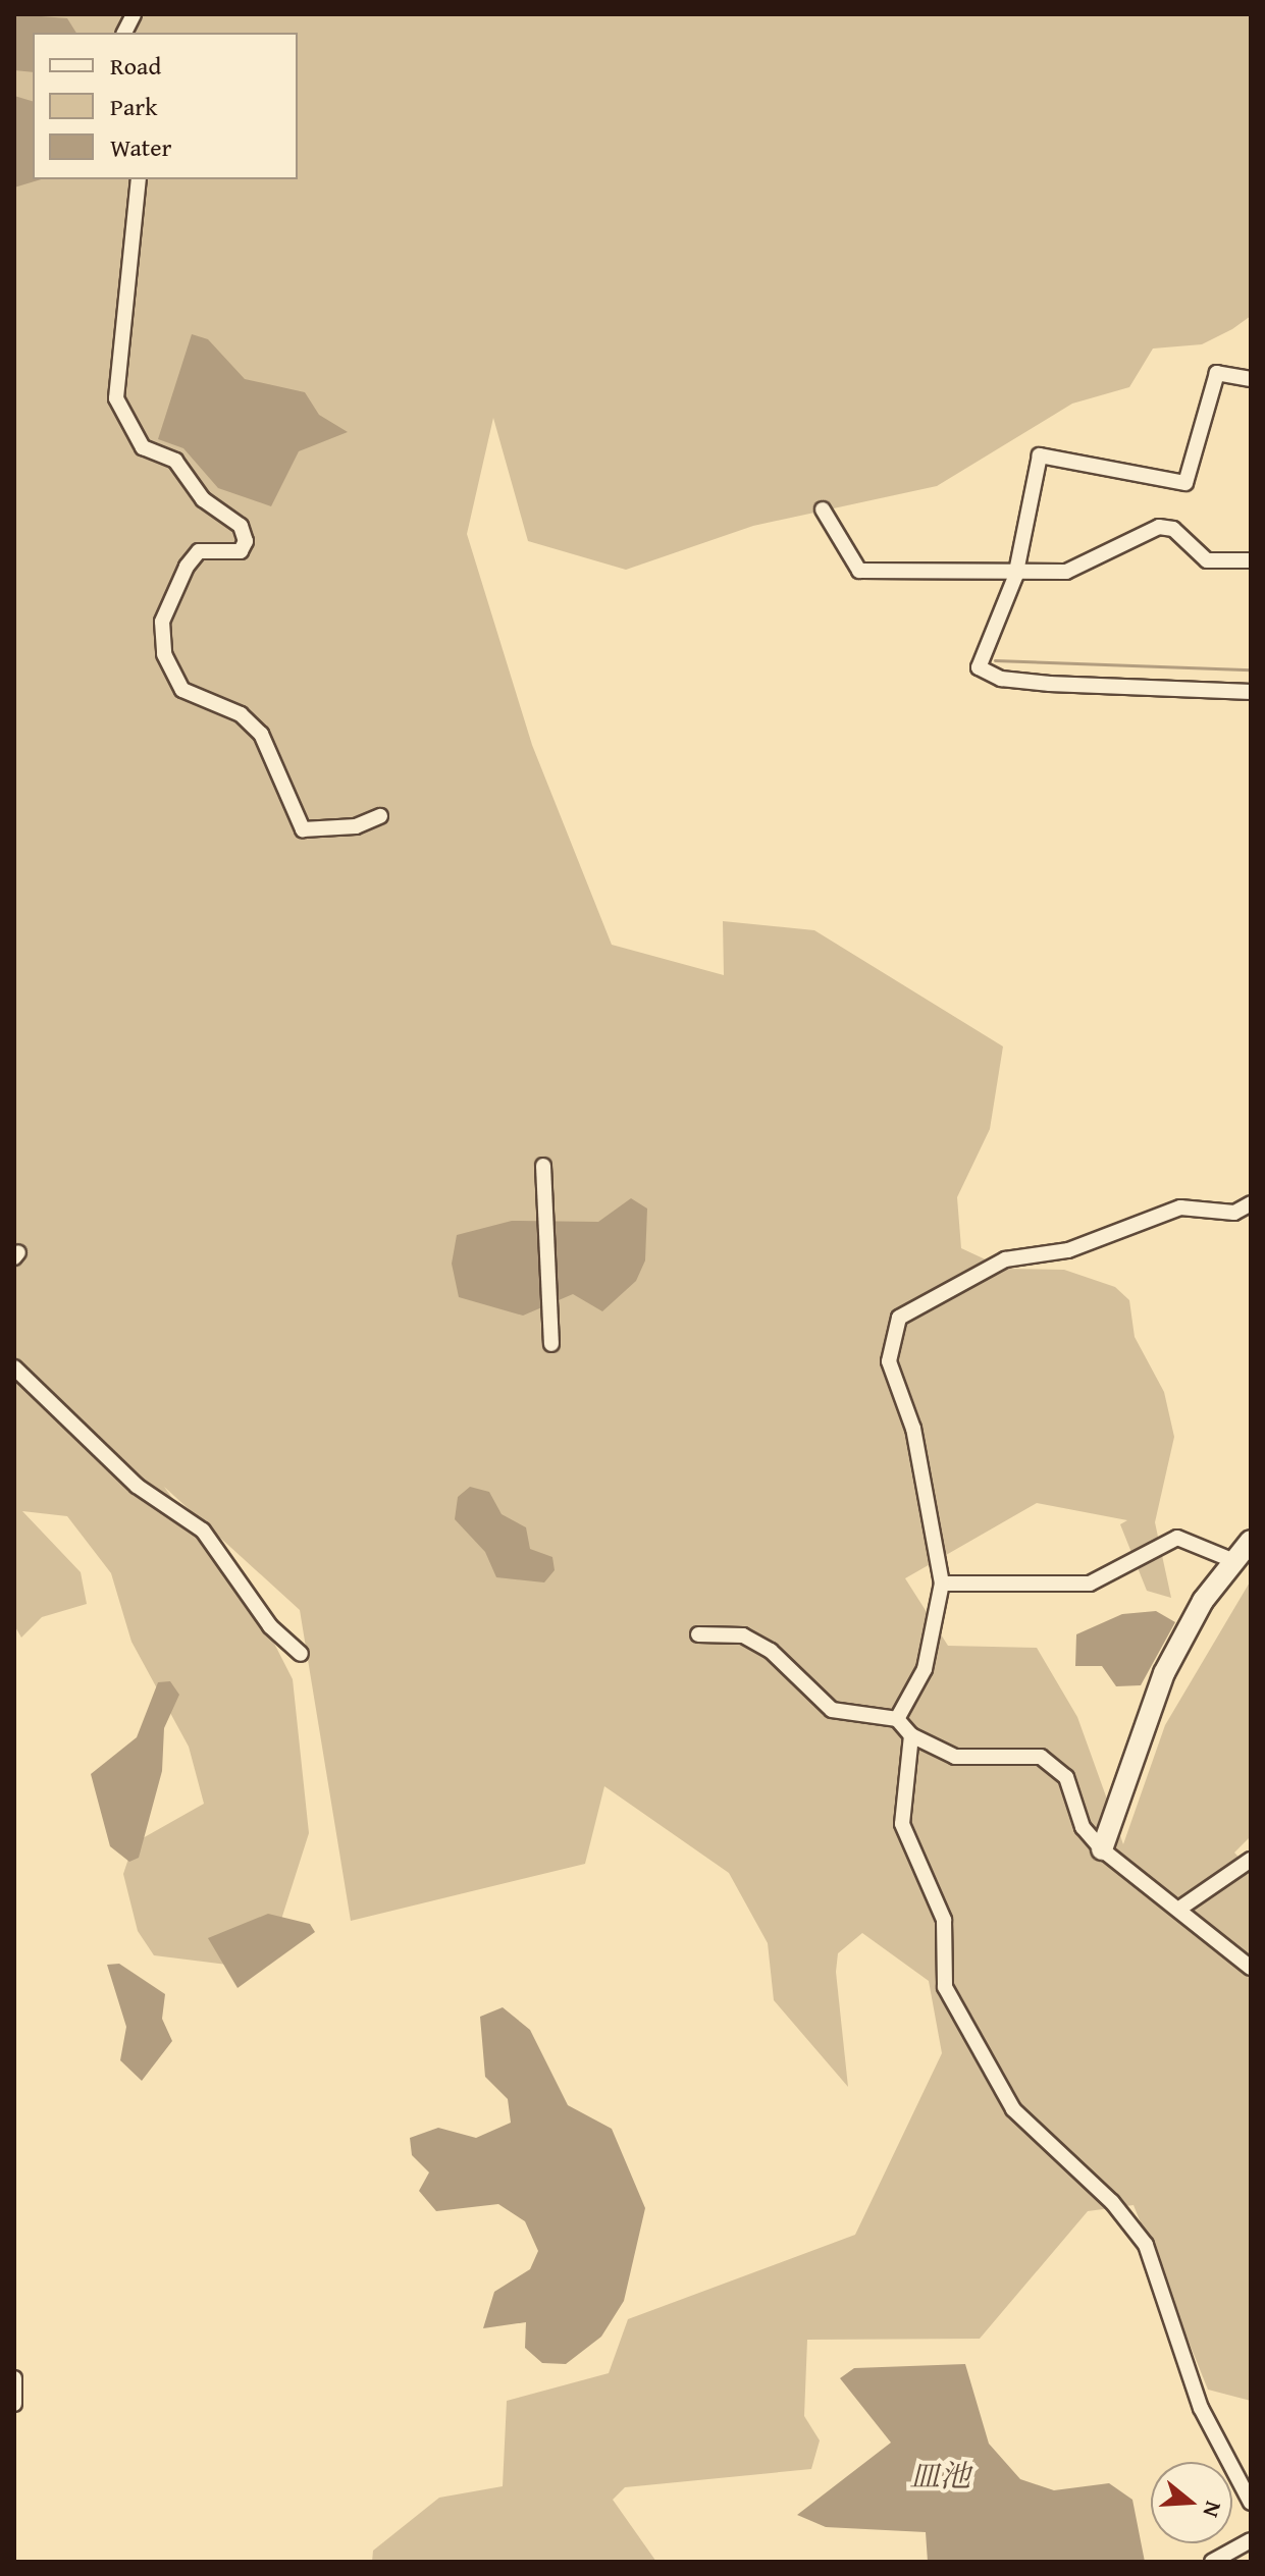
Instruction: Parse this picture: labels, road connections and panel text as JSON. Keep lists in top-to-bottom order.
{
  "water": ["皿池"],
  "legend": ["Road", "Park", "Water"],
  "north": "right"
}
